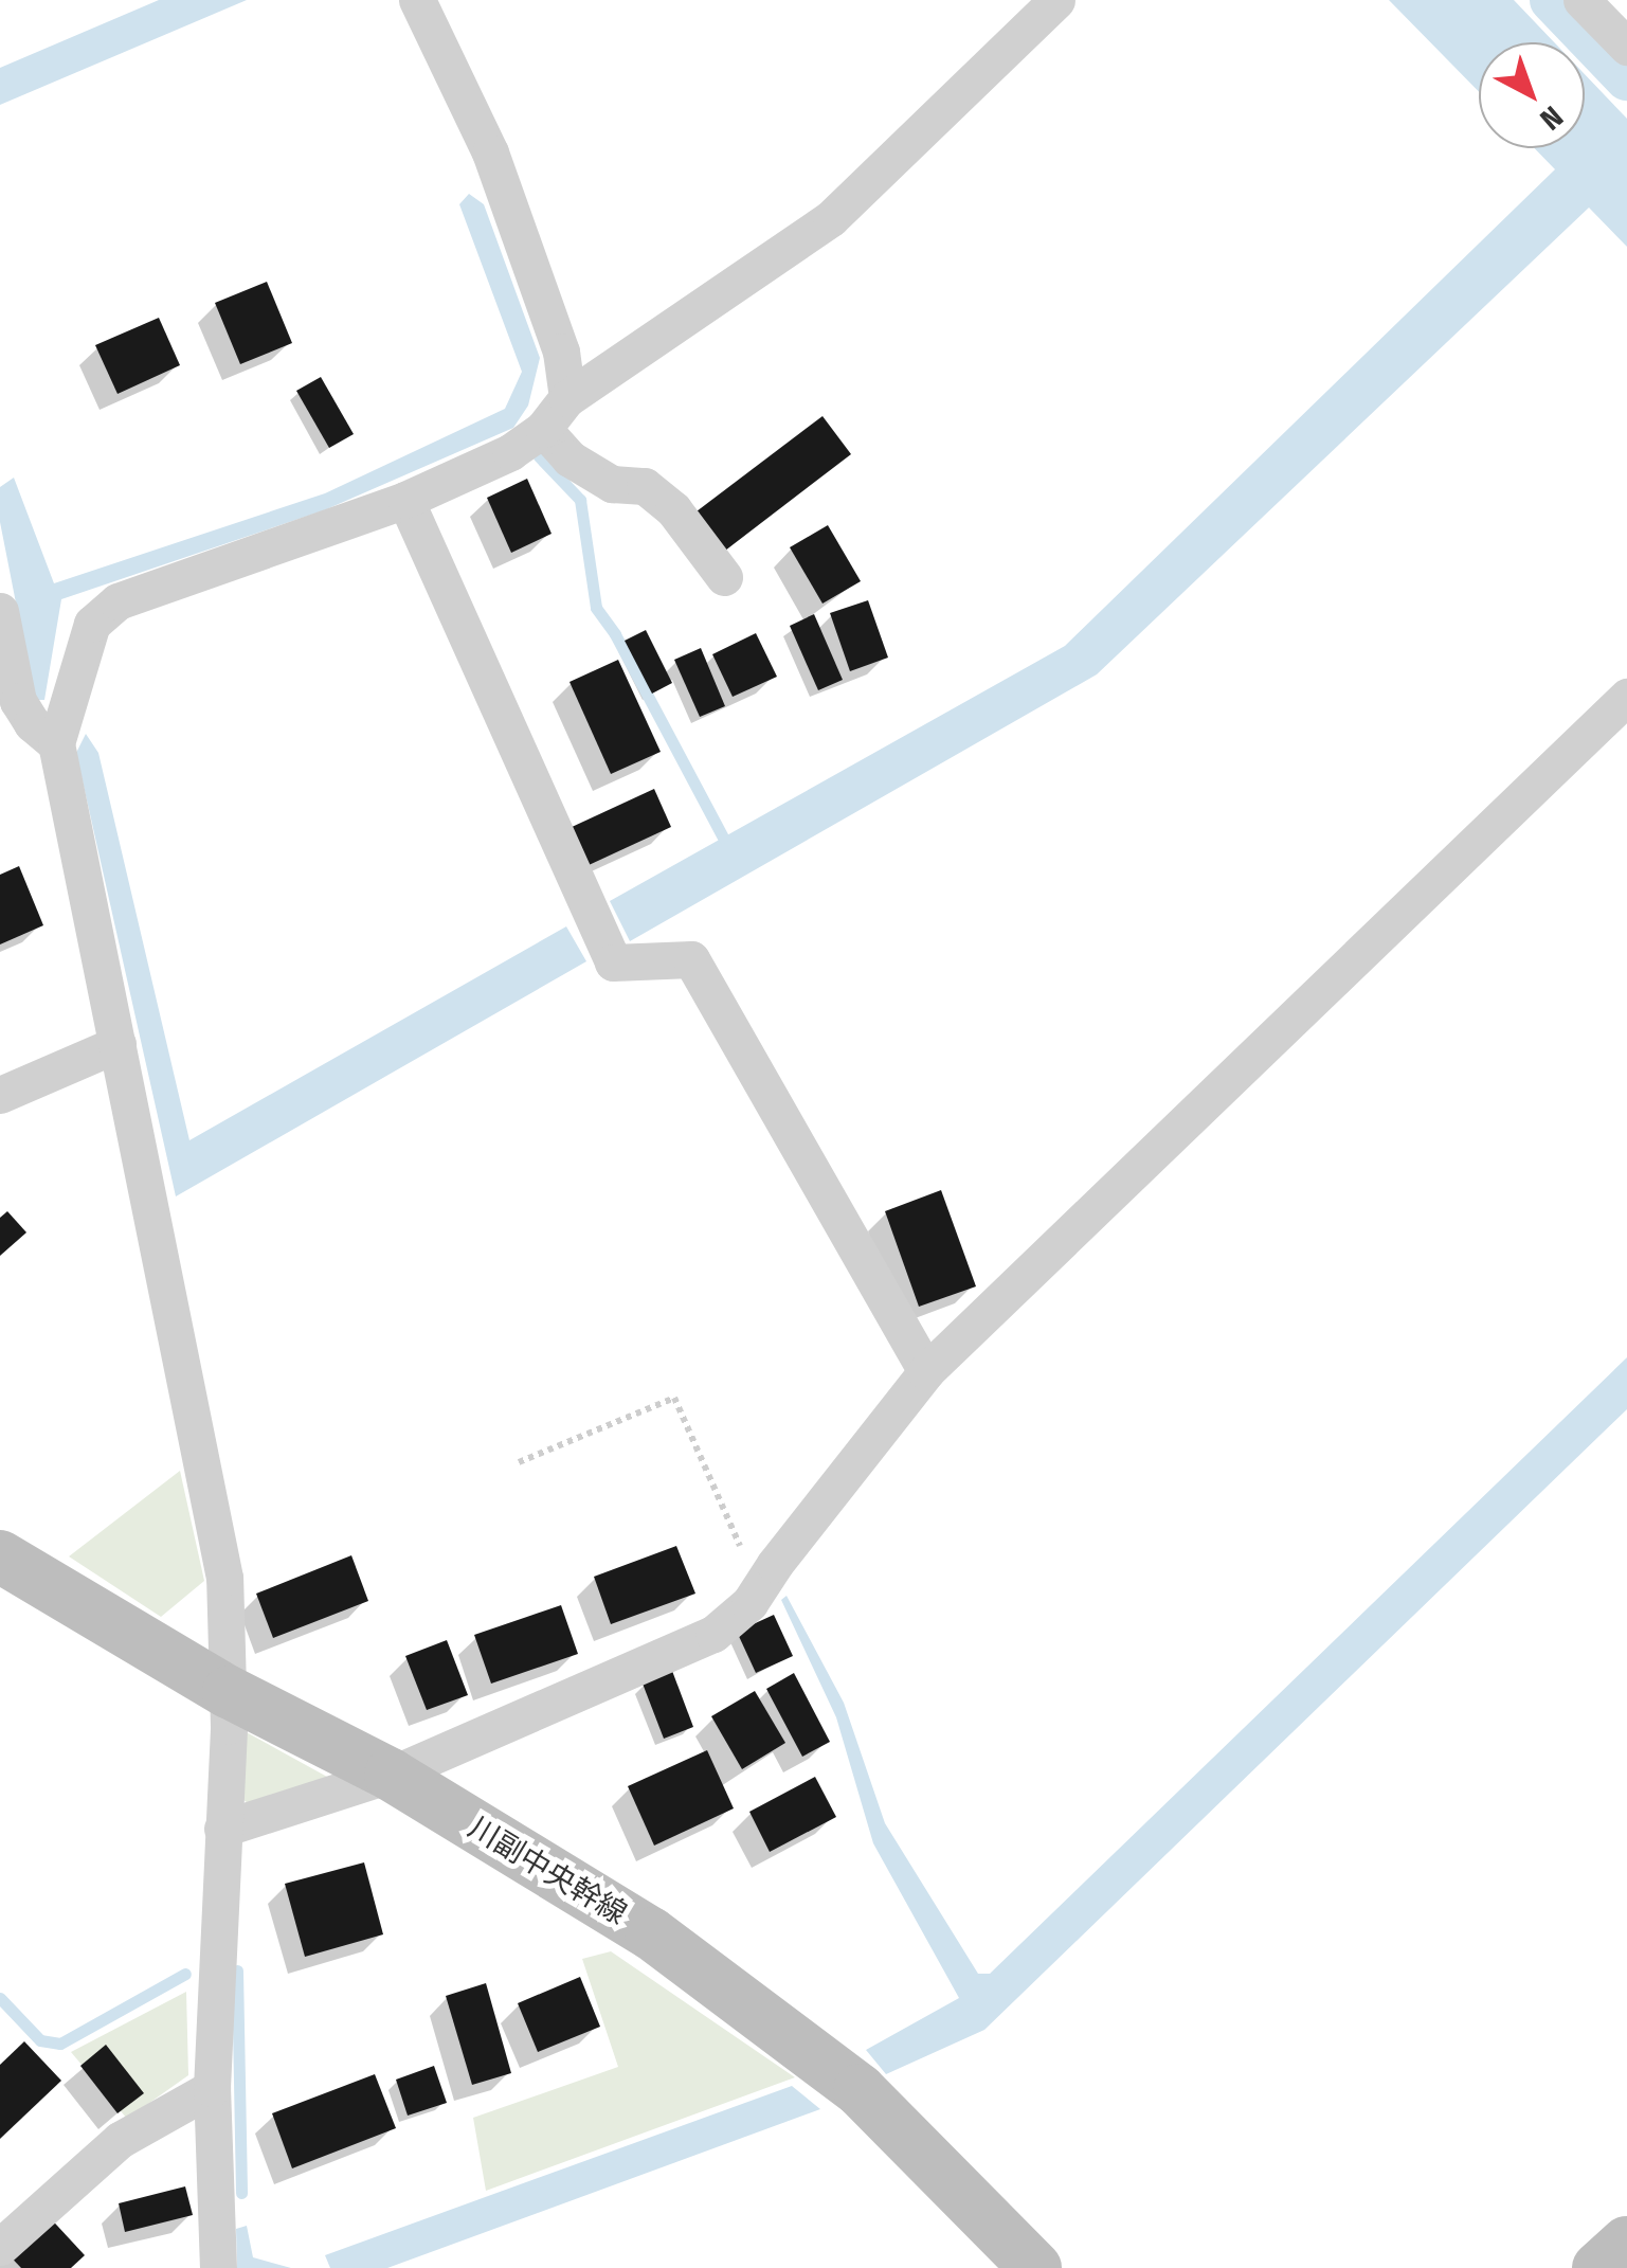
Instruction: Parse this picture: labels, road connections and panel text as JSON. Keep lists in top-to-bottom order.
{
  "streets": {
    "street": ["川副中央幹線"]
  },
  "north": "bottom right"
}
